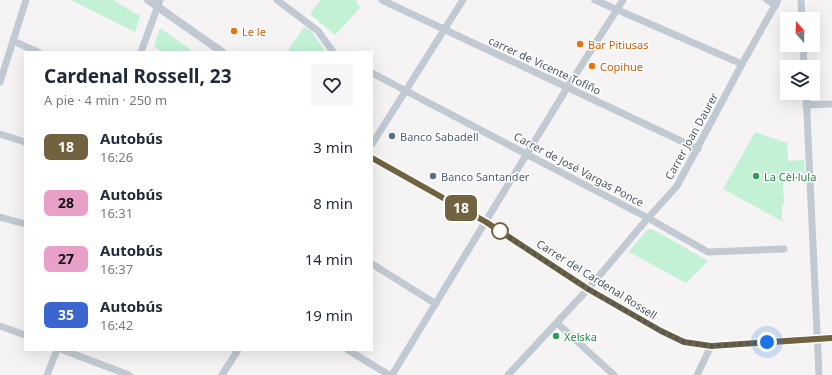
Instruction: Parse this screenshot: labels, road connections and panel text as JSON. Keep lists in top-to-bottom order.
{
  "streets": {
    "street": [
      "carrer de Vicente Tofiño",
      "Carrer Joan Daurer",
      "Carrer de José Vargas Ponce",
      "Carrer del Cardenal Rossell"
    ]
  },
  "crossings": [
    ["carrer de Vicente Tofiño", "Carrer Joan Daurer"],
    ["Carrer Joan Daurer", "Carrer de José Vargas Ponce"],
    ["Carrer Joan Daurer", "Carrer del Cardenal Rossell"]
  ],
  "places": [
    "Le le",
    "Bar Pitiusas",
    "Copihue",
    "Banco Sabadell",
    "Banco Santander",
    "La Cèl·lula",
    "Xelska"
  ],
  "lines": ["bus line 18"],
  "north": "top",
  "page": {
    "on_map": "18",
    "heading": ["Cardenal Rossell, 23", "A pie · 4 min · 250 m"],
    "list": [
      {
        "mark": "18",
        "name": "Autobús",
        "note": "16:26",
        "value": "3 min"
      },
      {
        "mark": "28",
        "name": "Autobús",
        "note": "16:31",
        "value": "8 min"
      },
      {
        "mark": "27",
        "name": "Autobús",
        "note": "16:37",
        "value": "14 min"
      },
      {
        "mark": "35",
        "name": "Autobús",
        "note": "16:42",
        "value": "19 min"
      }
    ]
  }
}
